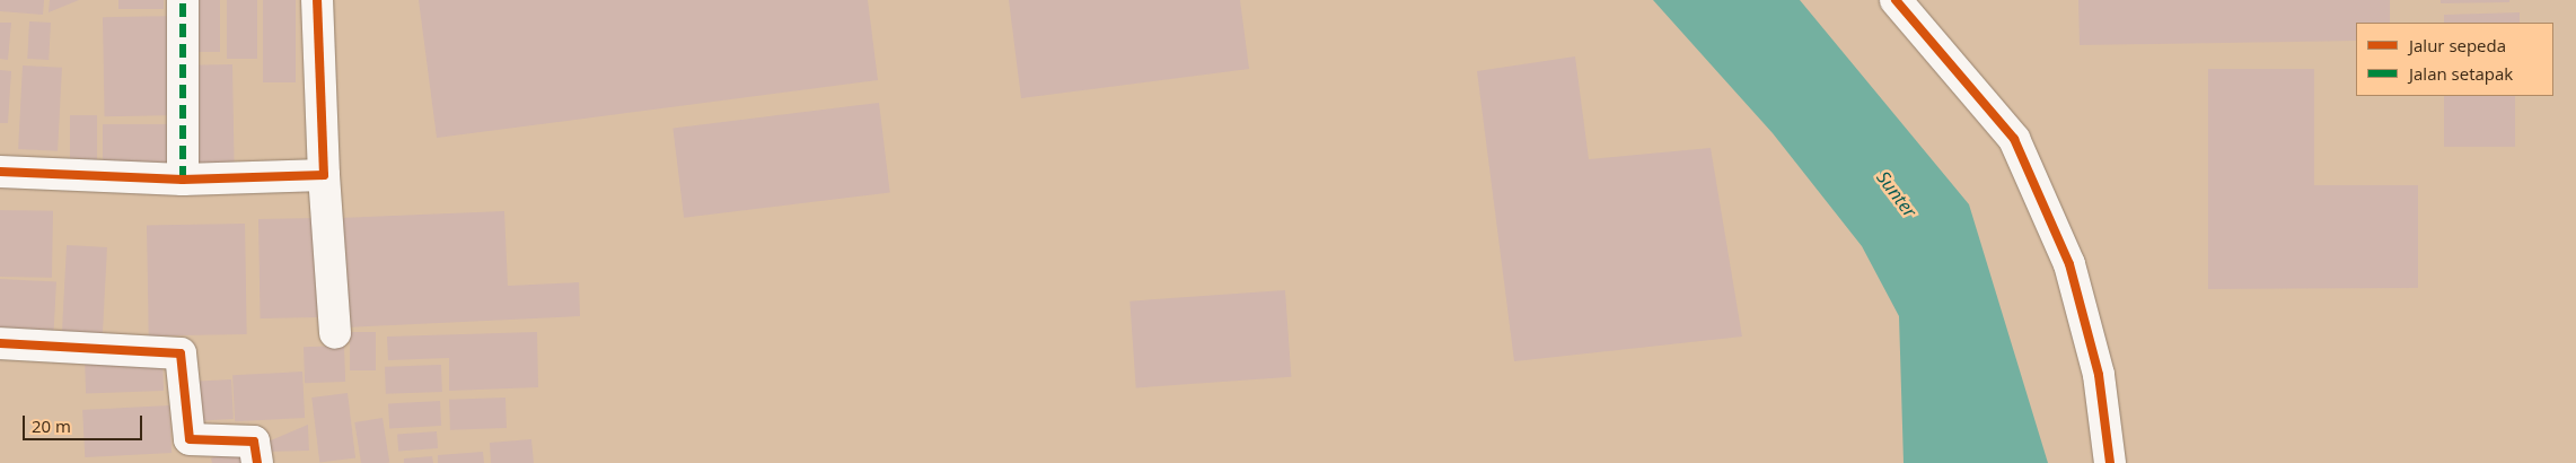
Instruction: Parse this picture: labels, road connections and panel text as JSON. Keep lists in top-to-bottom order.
{
  "water": ["Sunter"],
  "legend": ["Jalur sepeda", "Jalan setapak"],
  "scale_bar": "20 m"
}
